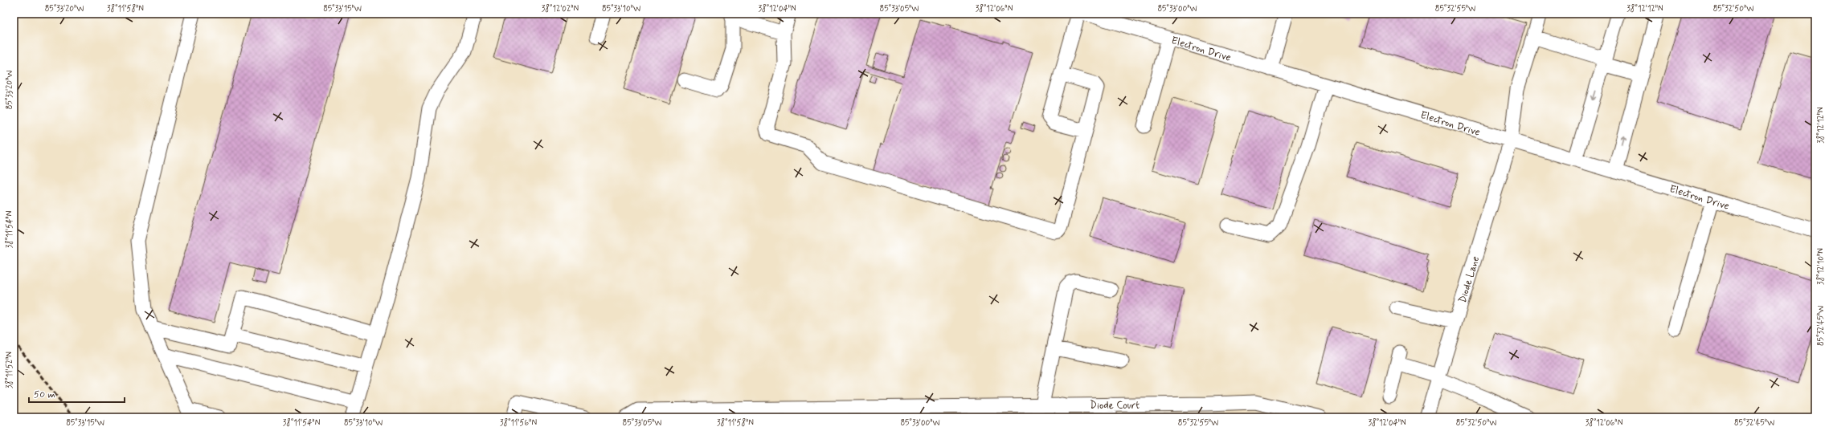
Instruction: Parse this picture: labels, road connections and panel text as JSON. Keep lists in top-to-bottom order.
{
  "streets": {
    "street": ["Electron Drive", "Diode Lane", "Diode Court"]
  },
  "crossings": [
    ["Electron Drive", "Diode Lane"]
  ],
  "scale_bar": "50 m",
  "coordinates": [
    "85°33'20\"W",
    "38°11'58\"N",
    "85°33'15\"W",
    "38°12'02\"N",
    "85°33'10\"W",
    "38°12'04\"N",
    "85°33'05\"W",
    "38°12'06\"N",
    "85°33'00\"W",
    "85°32'55\"W",
    "38°12'12\"N",
    "85°32'50\"W",
    "38°11'54\"N",
    "38°12'10\"N",
    "85°32'45\"W",
    "38°11'52\"N",
    "38°11'56\"N"
  ]
}
